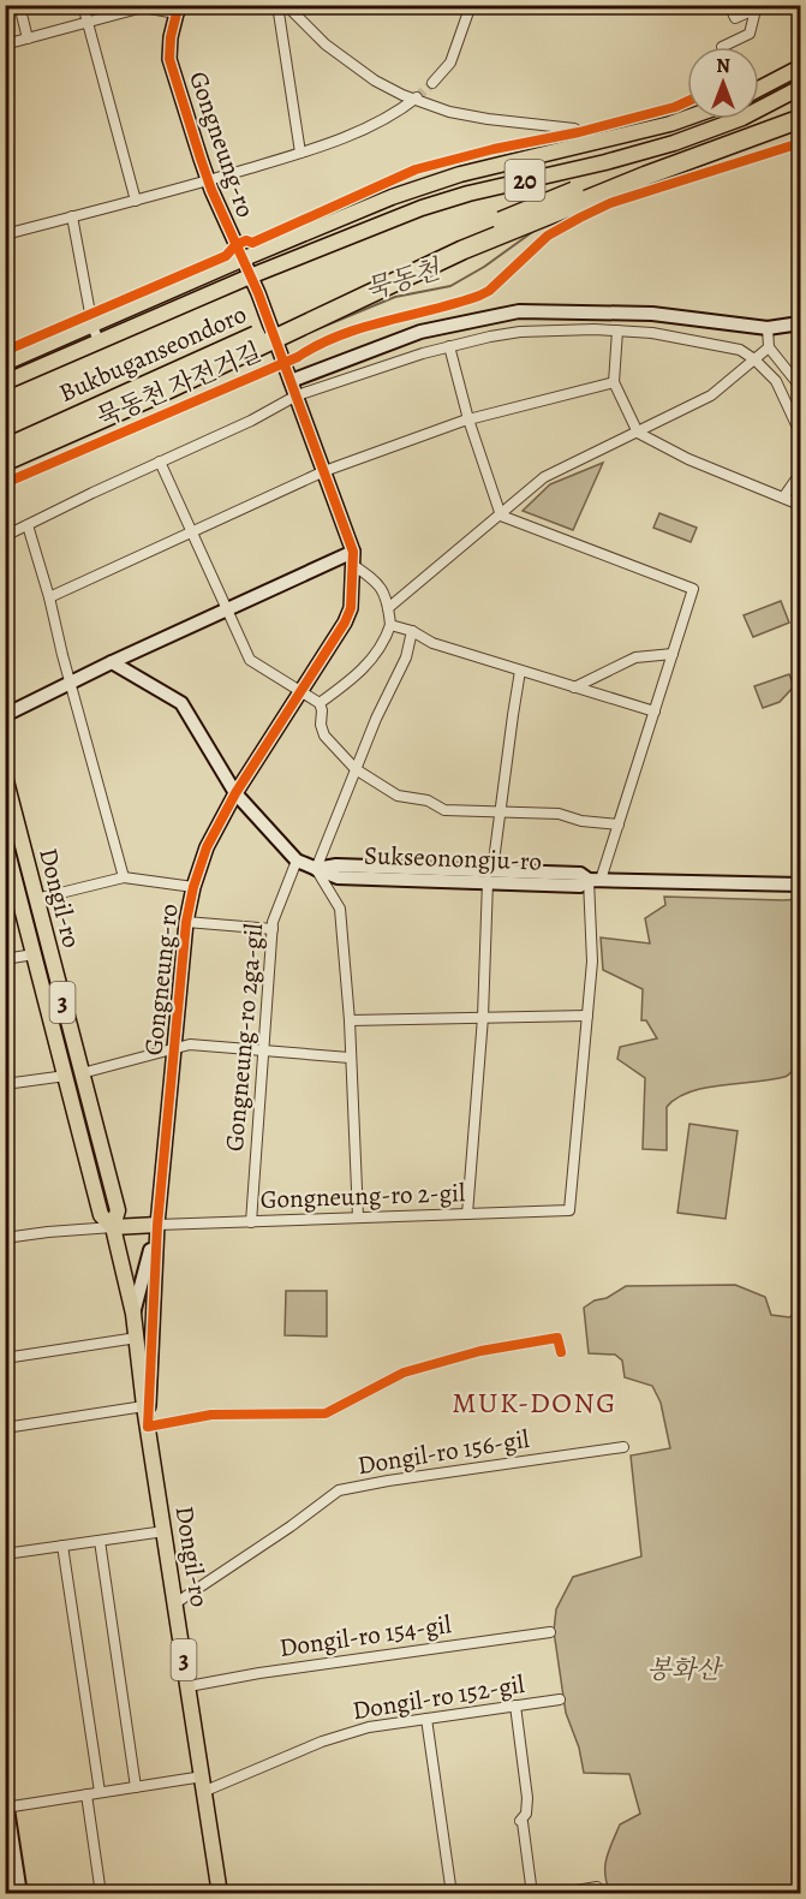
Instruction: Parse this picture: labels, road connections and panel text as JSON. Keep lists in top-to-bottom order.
{
  "streets": {
    "highway": ["Bukbuganseondoro"],
    "main road": ["20", "Dongil-ro", "3"],
    "street": [
      "Gongneung-ro",
      "Sukseonongju-ro",
      "Gongneung-ro 2ga-gil",
      "Gongneung-ro 2-gil",
      "Dongil-ro 156-gil",
      "Dongil-ro 154-gil",
      "Dongil-ro 152-gil"
    ],
    "cycle path": ["묵동천 자전거길"]
  },
  "crossings": [
    ["Gongneung-ro", "20"],
    ["Gongneung-ro", "Sukseonongju-ro"],
    ["Gongneung-ro", "Dongil-ro"],
    ["Gongneung-ro", "Gongneung-ro 2ga-gil"],
    ["Gongneung-ro", "Gongneung-ro 2-gil"],
    ["Sukseonongju-ro", "Gongneung-ro 2ga-gil"],
    ["Dongil-ro", "Dongil-ro 156-gil"],
    ["Dongil-ro", "Dongil-ro 154-gil"],
    ["Dongil-ro", "Dongil-ro 152-gil"],
    ["Gongneung-ro 2ga-gil", "Gongneung-ro 2-gil"]
  ],
  "districts": ["MUK-DONG"],
  "water": ["묵동천"],
  "parks": ["봉화산"],
  "north": "top"
}
